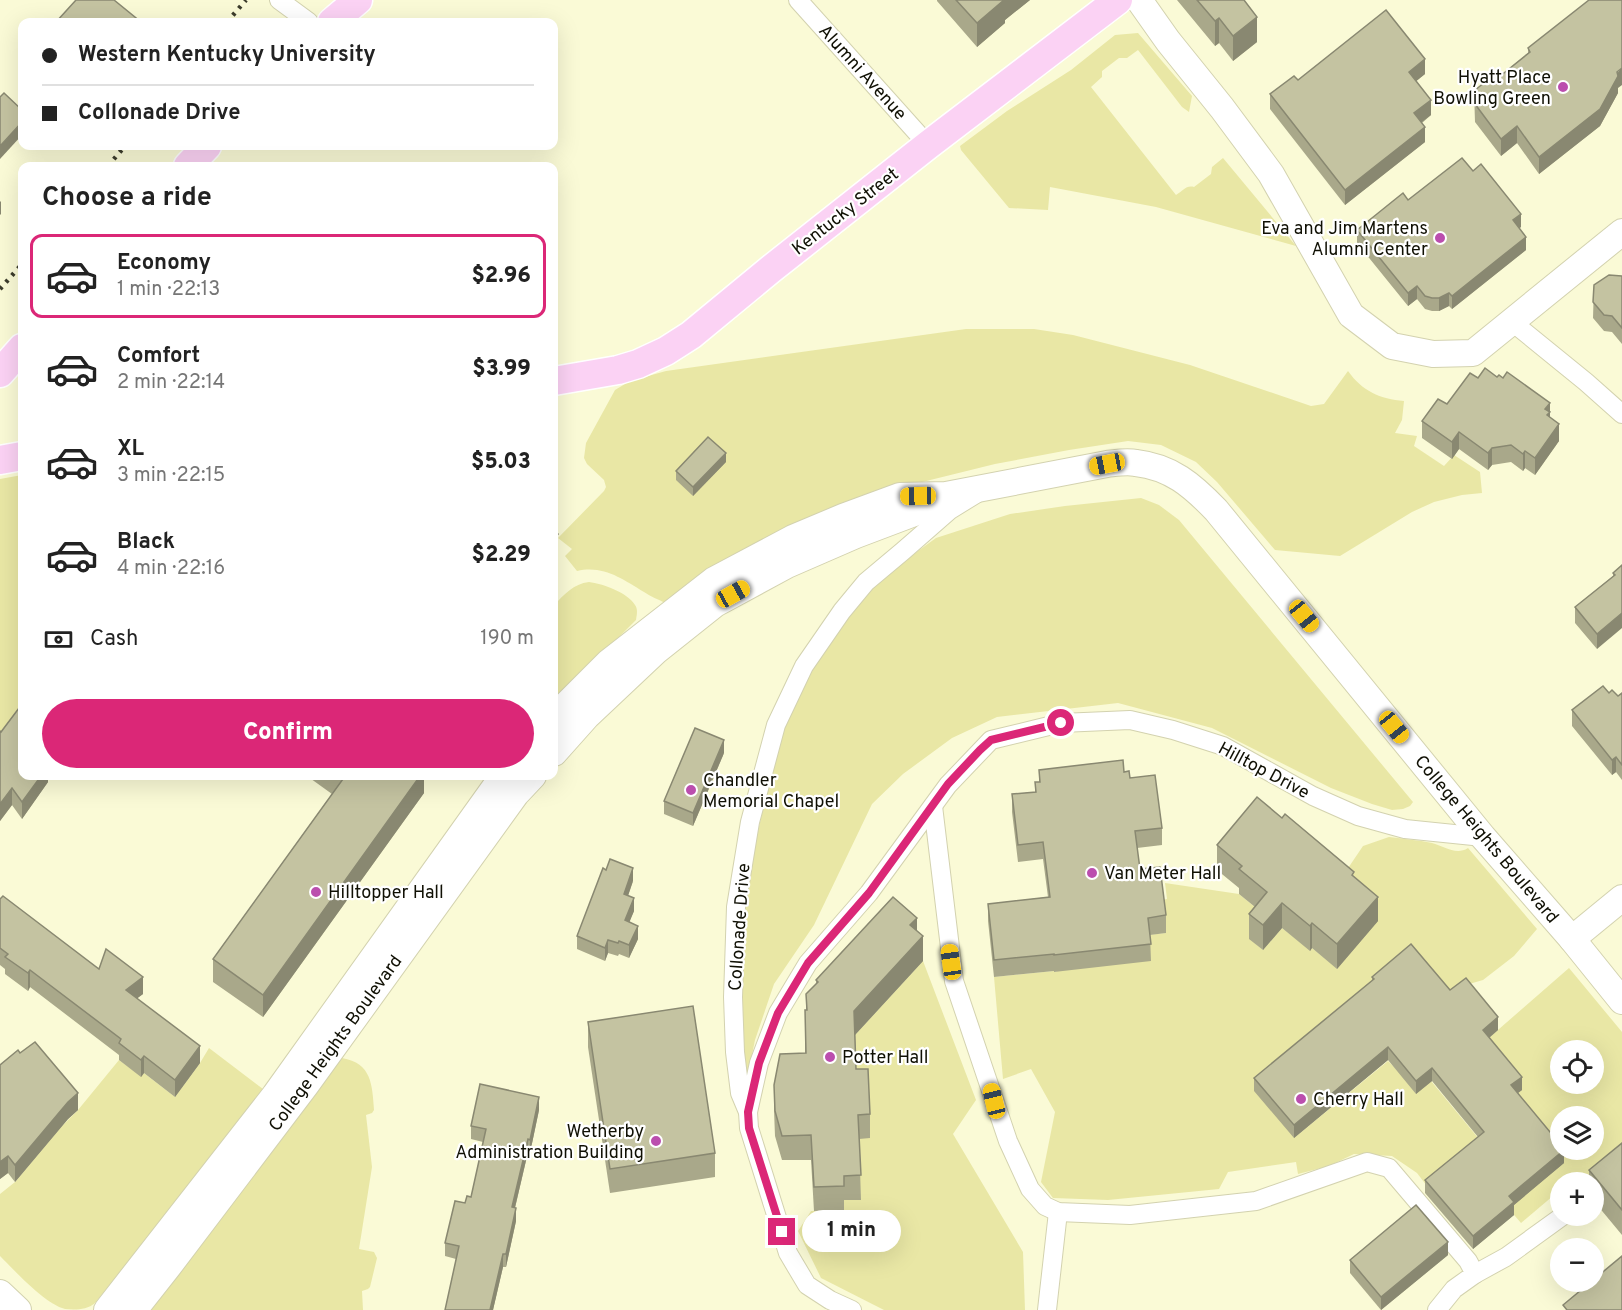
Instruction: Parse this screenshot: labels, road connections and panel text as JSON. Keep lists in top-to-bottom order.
{
  "streets": {
    "main road": ["Kentucky Street"],
    "street": [
      "Alumni Avenue",
      "Hilltop Drive",
      "College Heights Boulevard",
      "Collonade Drive"
    ]
  },
  "crossings": [
    ["Alumni Avenue", "Kentucky Street"],
    ["Hilltop Drive", "College Heights Boulevard"],
    ["Hilltop Drive", "Collonade Drive"],
    ["College Heights Boulevard", "Collonade Drive"]
  ],
  "places": [
    "Hyatt Place Bowling Green",
    "Eva and Jim Martens Alumni Center",
    "Chandler Memorial Chapel",
    "Van Meter Hall",
    "Hilltopper Hall",
    "Potter Hall",
    "Cherry Hall",
    "Wetherby Administration Building"
  ],
  "page": {
    "banner": ["Western Kentucky University", "Collonade Drive"],
    "heading": "Choose a ride",
    "list": [
      {
        "name": "Economy",
        "note": "1 min · 22:13",
        "value": "$2.96"
      },
      {
        "name": "Comfort",
        "note": "2 min · 22:14",
        "value": "$3.99"
      },
      {
        "name": "XL",
        "note": "3 min · 22:15",
        "value": "$5.03"
      },
      {
        "name": "Black",
        "note": "4 min · 22:16",
        "value": "$2.29"
      }
    ],
    "pay": ["Cash", "190 m"],
    "buttons": "Confirm",
    "map_buttons": ["+", "−"],
    "bubble": "1 min"
  }
}
